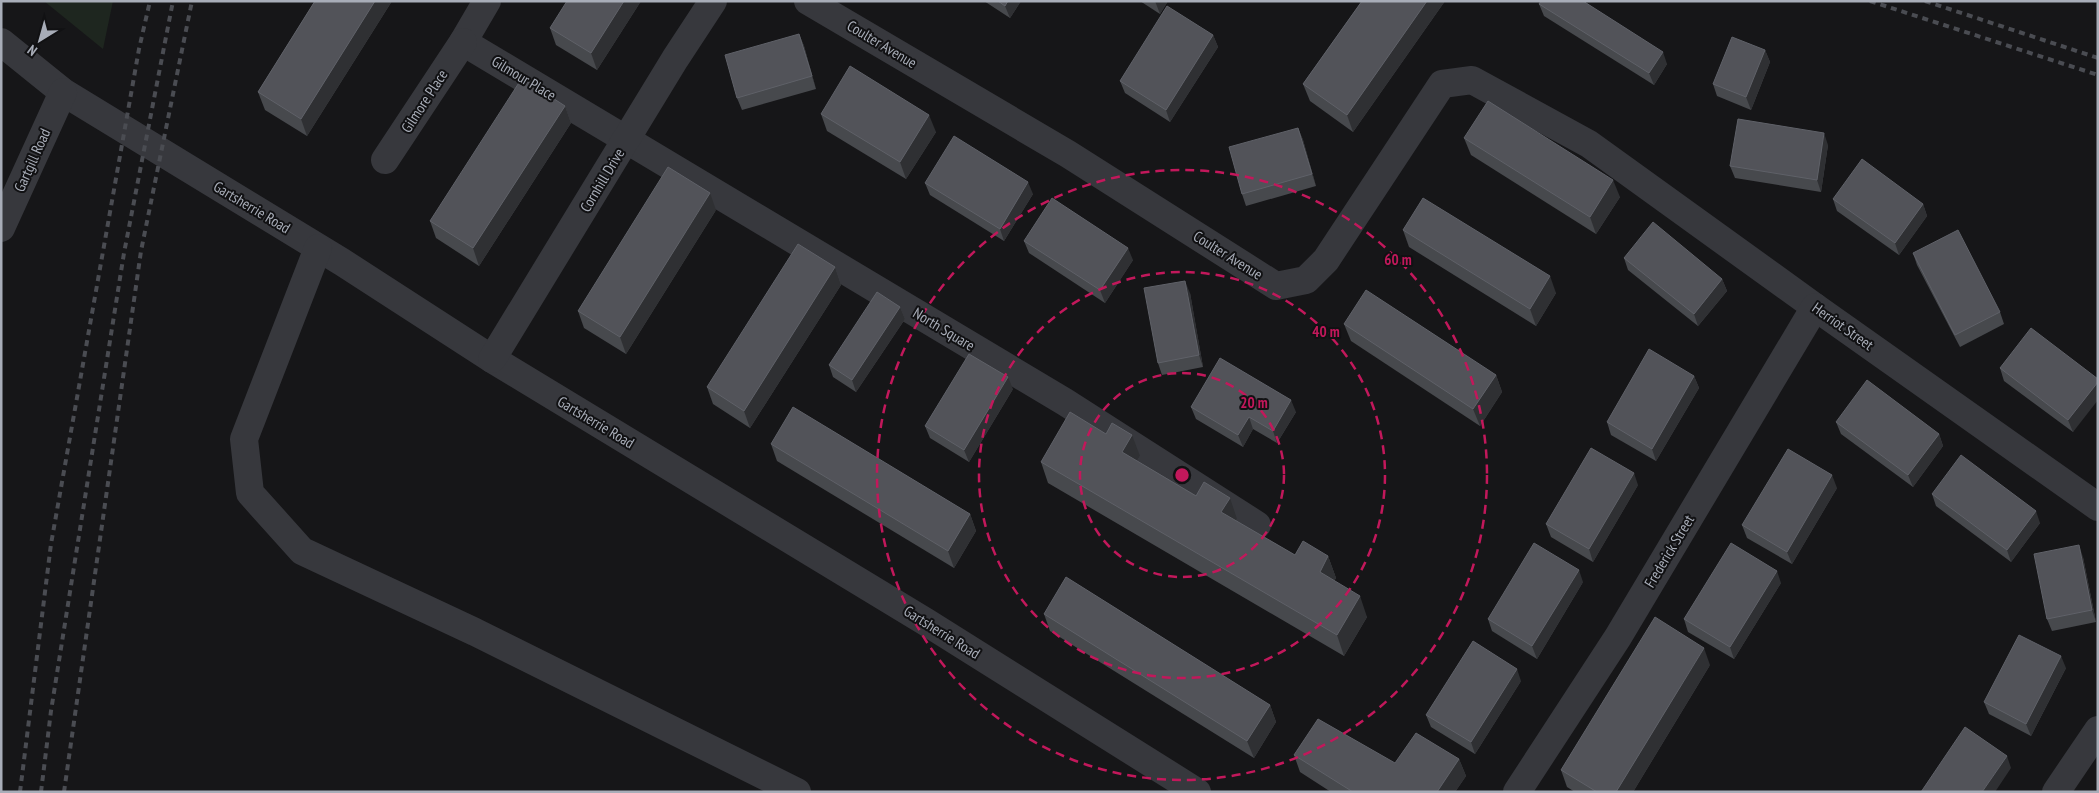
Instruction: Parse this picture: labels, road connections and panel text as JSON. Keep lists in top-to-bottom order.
{
  "streets": {
    "street": [
      "Coulter Avenue",
      "Gilmour Place",
      "Gilmore Place",
      "Gartgill Road",
      "Cornhill Drive",
      "Gartsherrie Road",
      "Herriot Street",
      "North Square",
      "Frederick Street"
    ]
  },
  "crossings": [
    ["Coulter Avenue", "Herriot Street"],
    ["Gilmour Place", "Gilmore Place"],
    ["Gilmour Place", "Cornhill Drive"],
    ["Gilmour Place", "North Square"],
    ["Gartgill Road", "Gartsherrie Road"],
    ["Cornhill Drive", "Gartsherrie Road"],
    ["Cornhill Drive", "North Square"],
    ["Herriot Street", "Frederick Street"]
  ],
  "north": "bottom left",
  "rings": ["60 m", "40 m", "20 m"]
}
